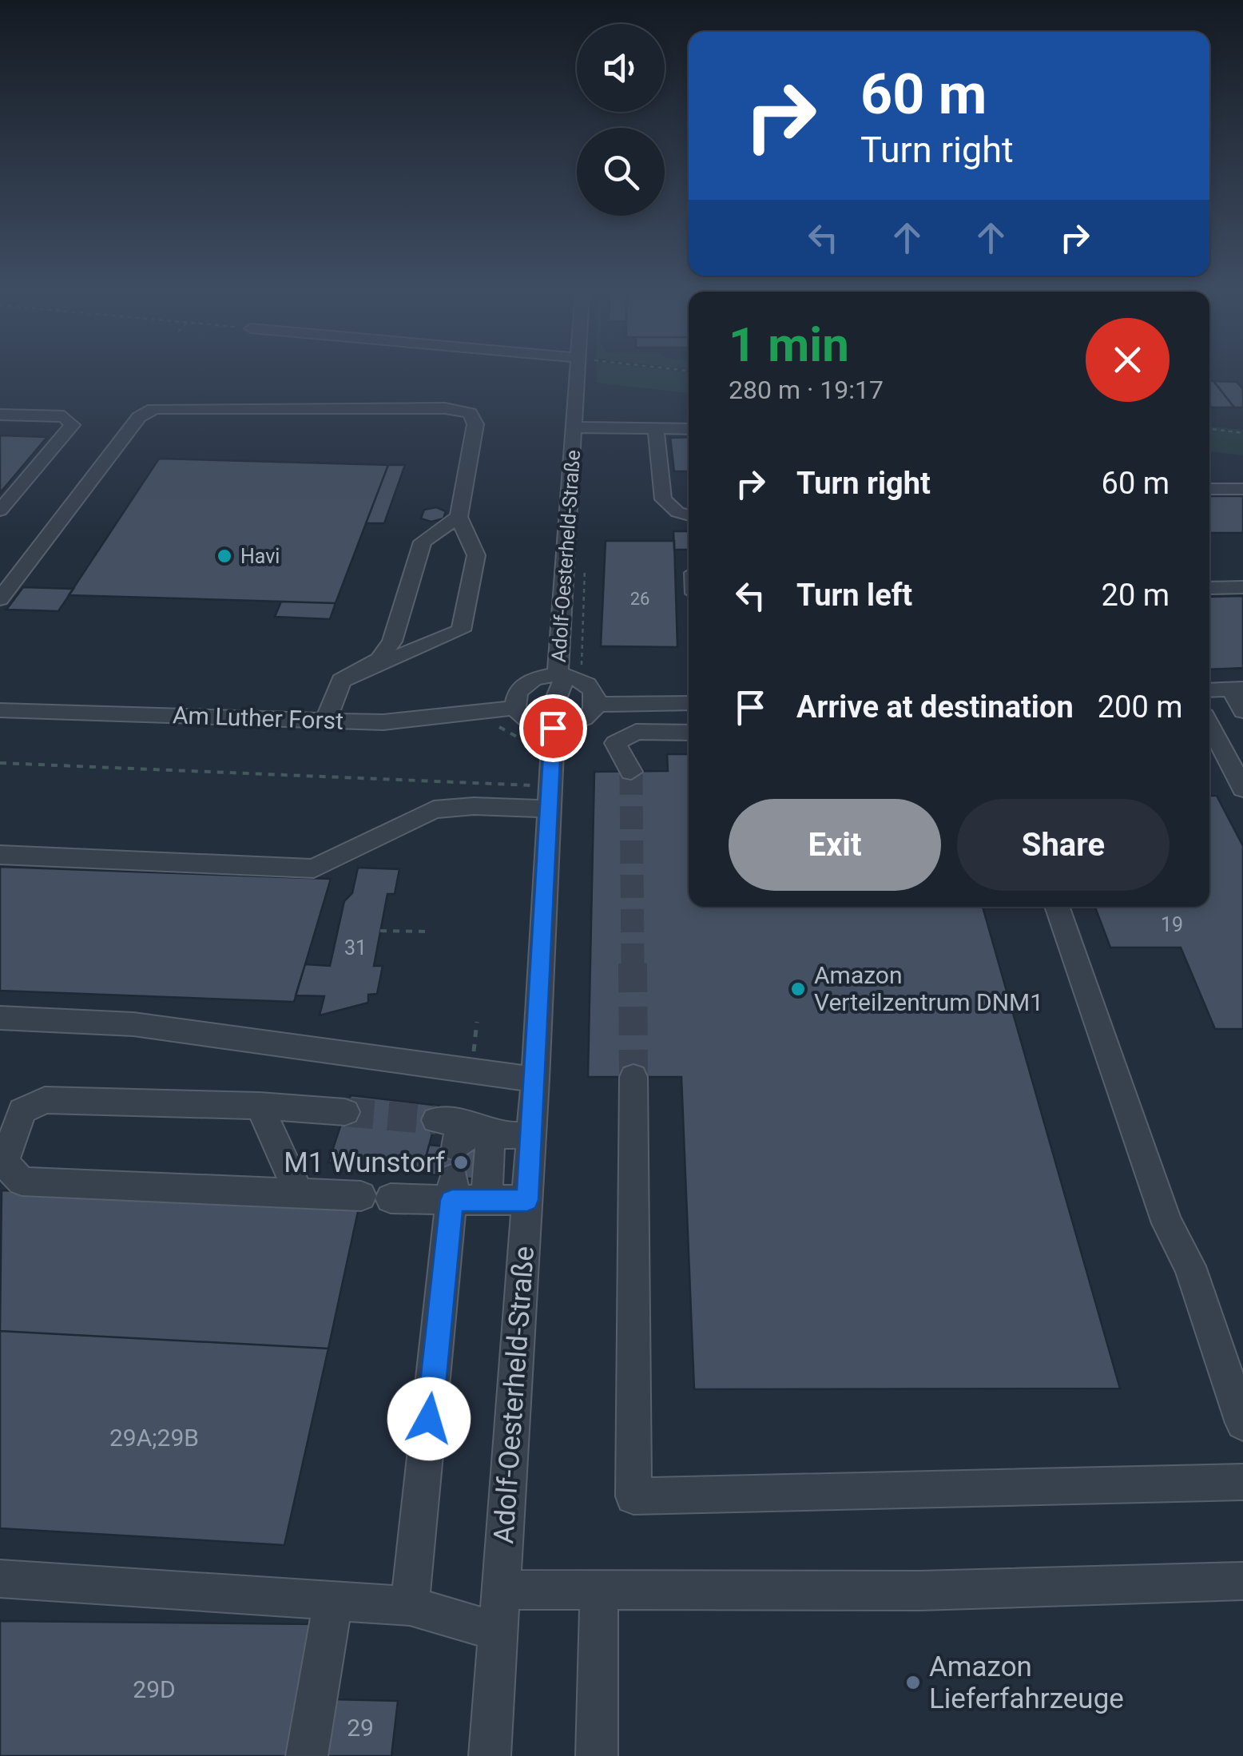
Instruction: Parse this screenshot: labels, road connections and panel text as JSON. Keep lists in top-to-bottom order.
{
  "streets": {
    "street": ["Adolf-Oesterheld-Straße", "Am Luther Forst"]
  },
  "places": [
    "Havi",
    "Amazon Verteilzentrum DNM1",
    "M1 Wunstorf",
    "Amazon Lieferfahrzeuge"
  ],
  "house_numbers": [
    "26",
    "19",
    "31",
    "29A;29B",
    "29D",
    "29"
  ],
  "page": {
    "turn": ["60 m", "Turn right"],
    "heading": ["1 min", "280 m · 19:17"],
    "list": [
      {
        "name": "Turn right",
        "value": "60 m"
      },
      {
        "name": "Turn left",
        "value": "20 m"
      },
      {
        "name": "Arrive at destination",
        "value": "200 m"
      }
    ],
    "buttons": ["Exit", "Share"]
  }
}
